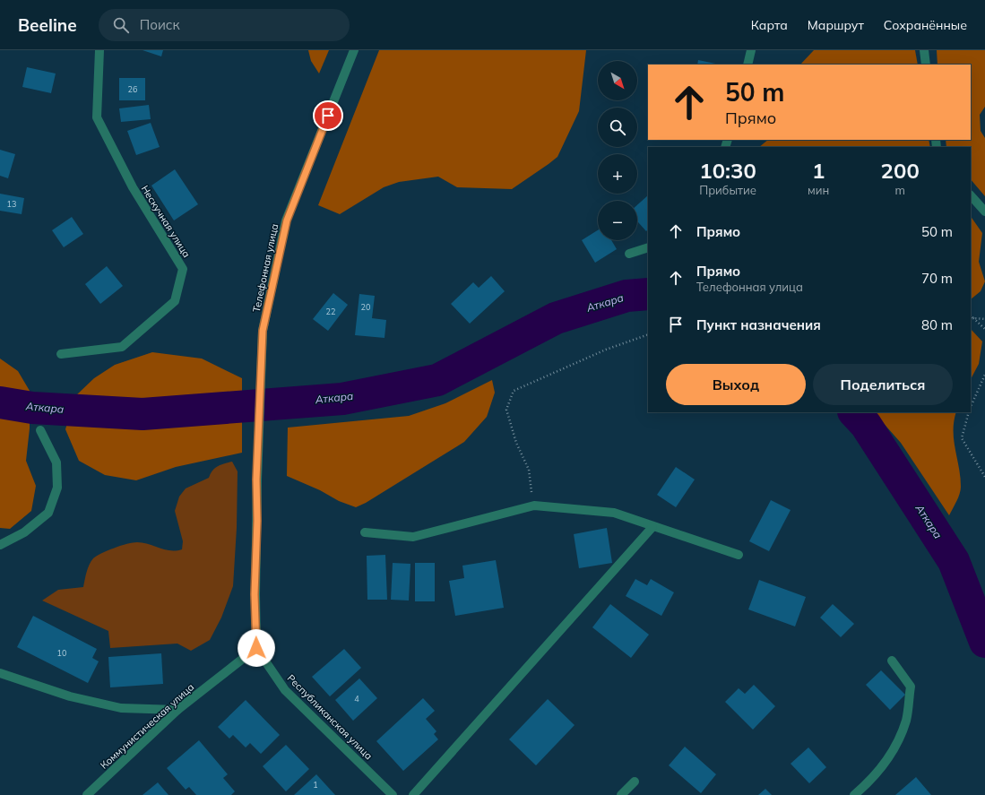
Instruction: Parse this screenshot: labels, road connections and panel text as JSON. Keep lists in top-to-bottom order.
{
  "streets": {
    "street": [
      "Нескучная улица",
      "Телефонная улица",
      "Республиканская улица",
      "Коммунистическая улица"
    ]
  },
  "crossings": [
    ["Телефонная улица", "Республиканская улица"],
    ["Телефонная улица", "Коммунистическая улица"],
    ["Республиканская улица", "Коммунистическая улица"]
  ],
  "water": ["Аткара"],
  "house_numbers": [
    "26",
    "13",
    "20",
    "22",
    "10",
    "4",
    "1"
  ],
  "north": "bottom right",
  "page": {
    "header": "Beeline",
    "search": "Поиск",
    "nav": ["Карта", "Маршрут", "Сохранённые"],
    "map_buttons": ["+", "−"],
    "turn": ["50 m", "Прямо"],
    "eta": [
      "10:30",
      "Прибытие",
      "1",
      "мин",
      "200",
      "m"
    ],
    "list": [
      {
        "name": "Прямо",
        "value": "50 m"
      },
      {
        "name": "Прямо",
        "note": "Телефонная улица",
        "value": "70 m"
      },
      {
        "name": "Пункт назначения",
        "value": "80 m"
      }
    ],
    "buttons": ["Выход", "Поделиться"]
  }
}
